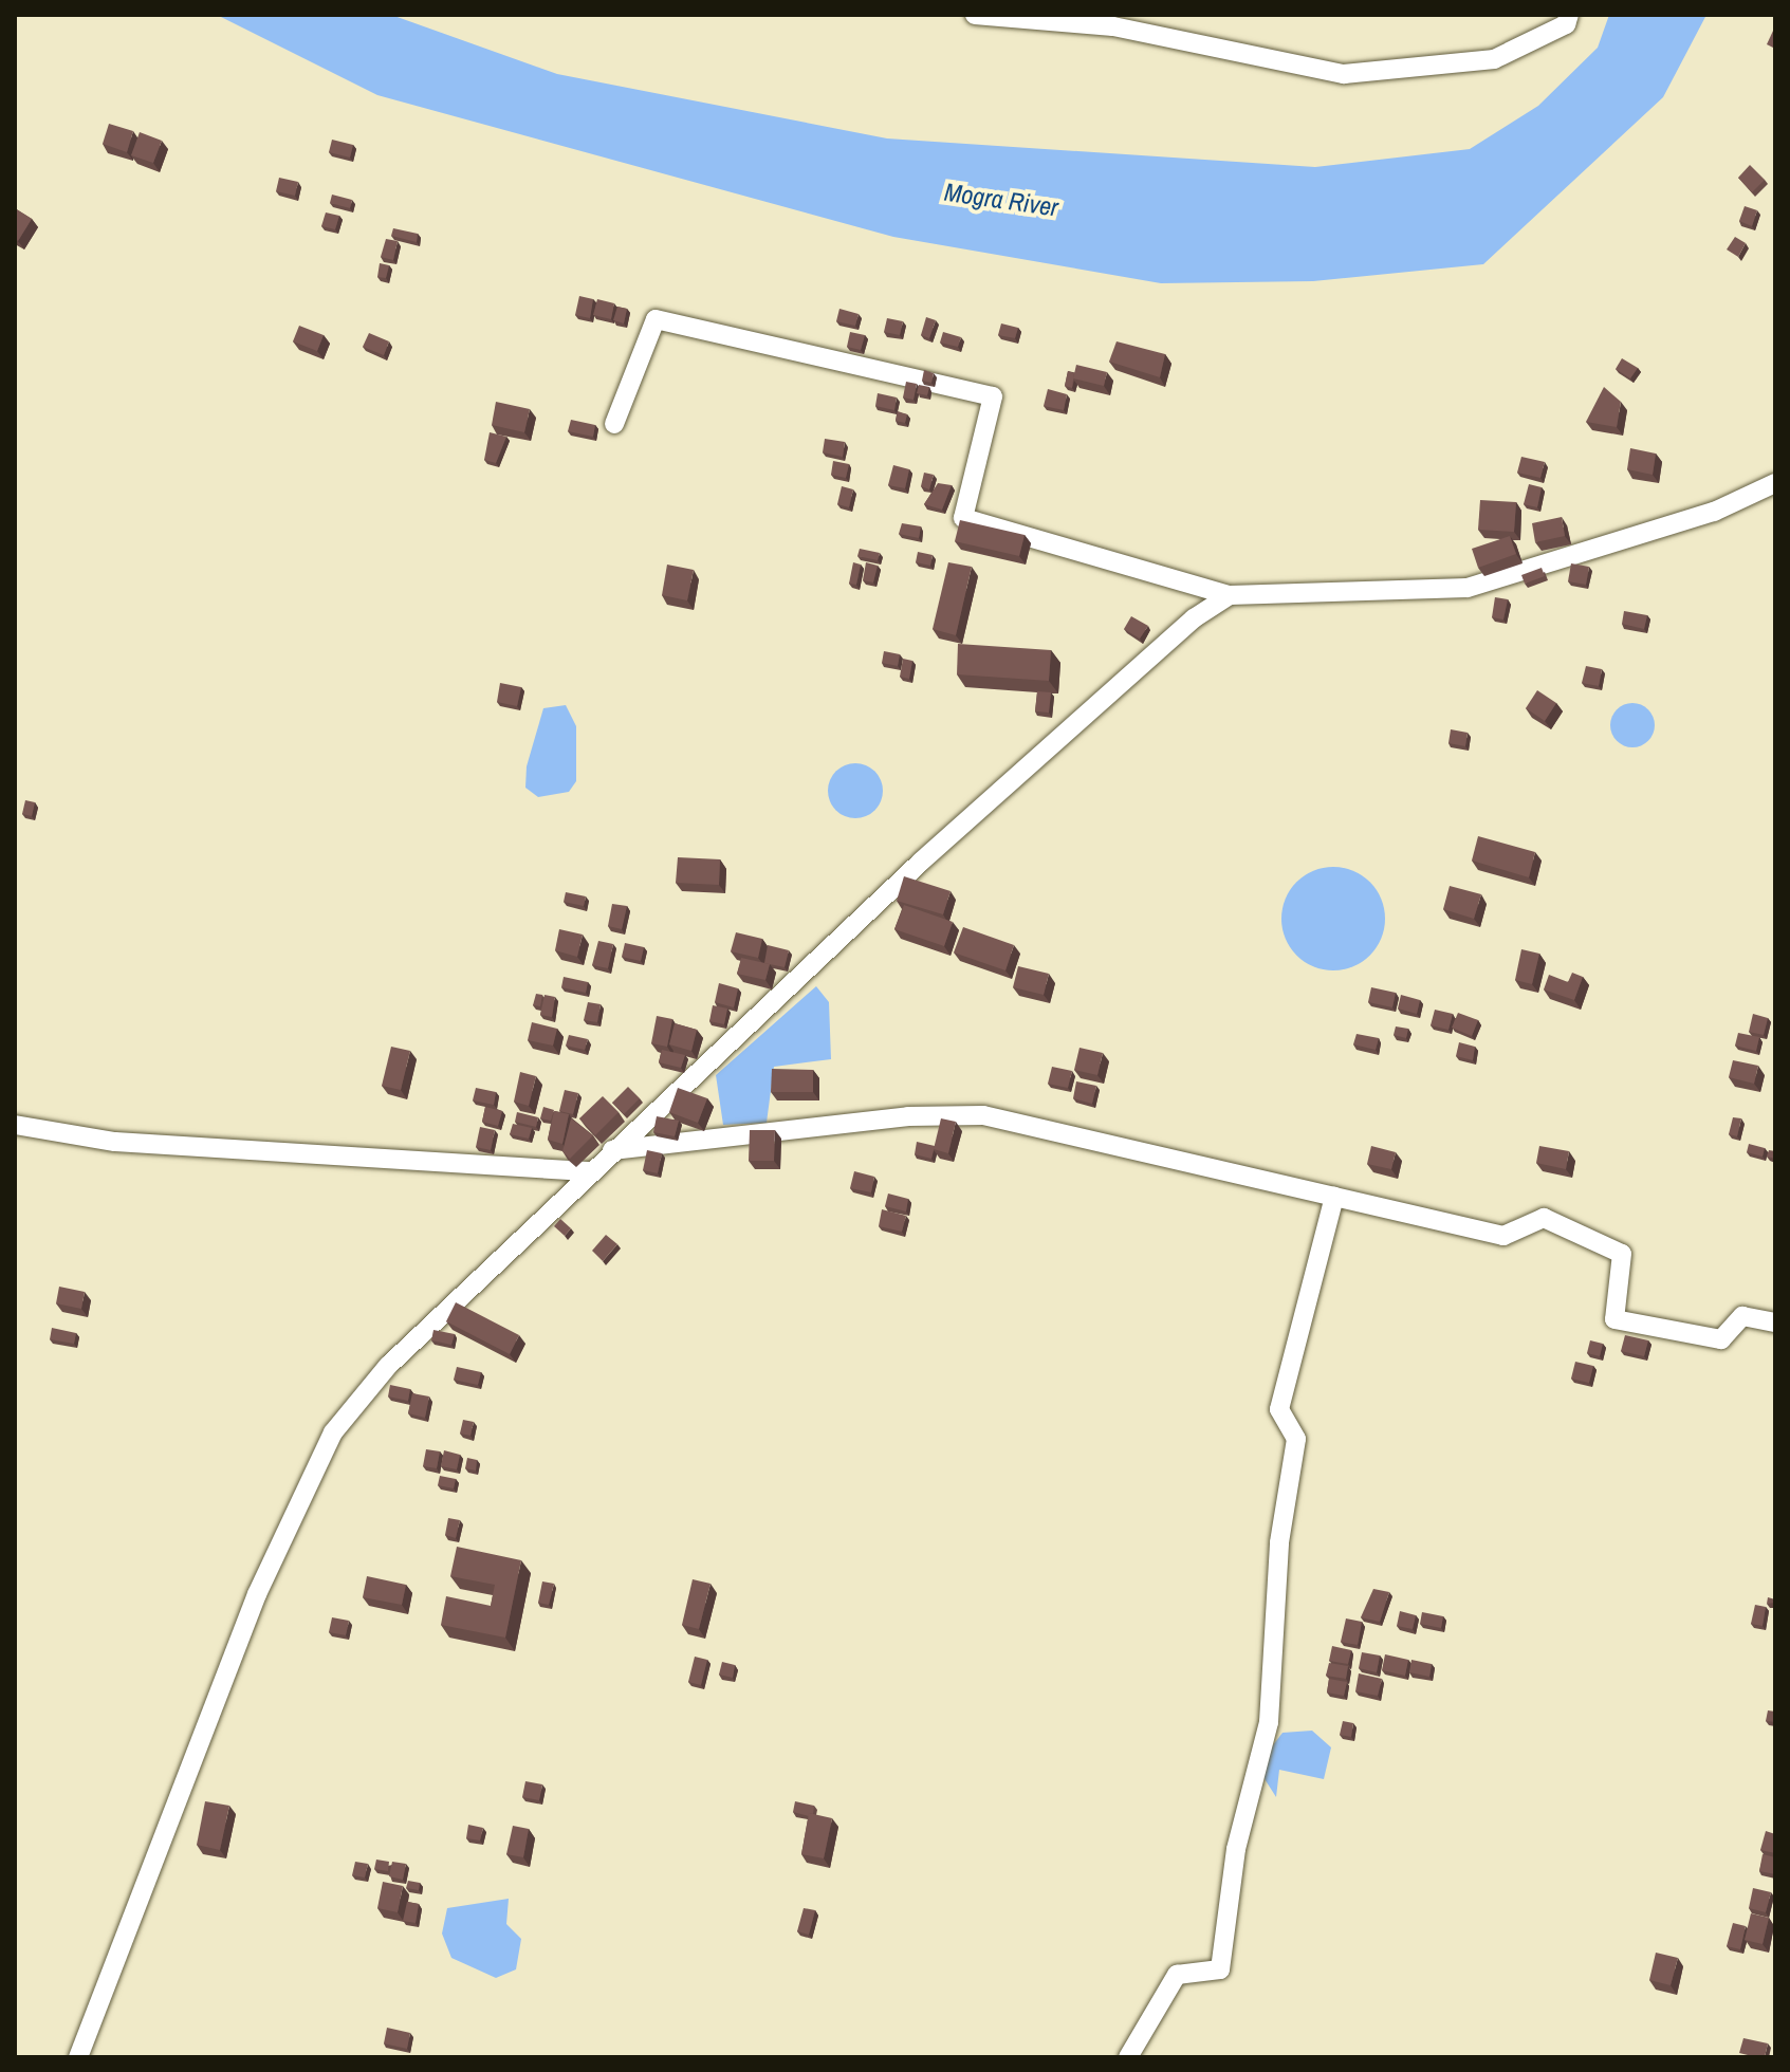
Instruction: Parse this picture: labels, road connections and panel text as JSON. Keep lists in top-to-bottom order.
{
  "water": ["Mogra River"]
}
